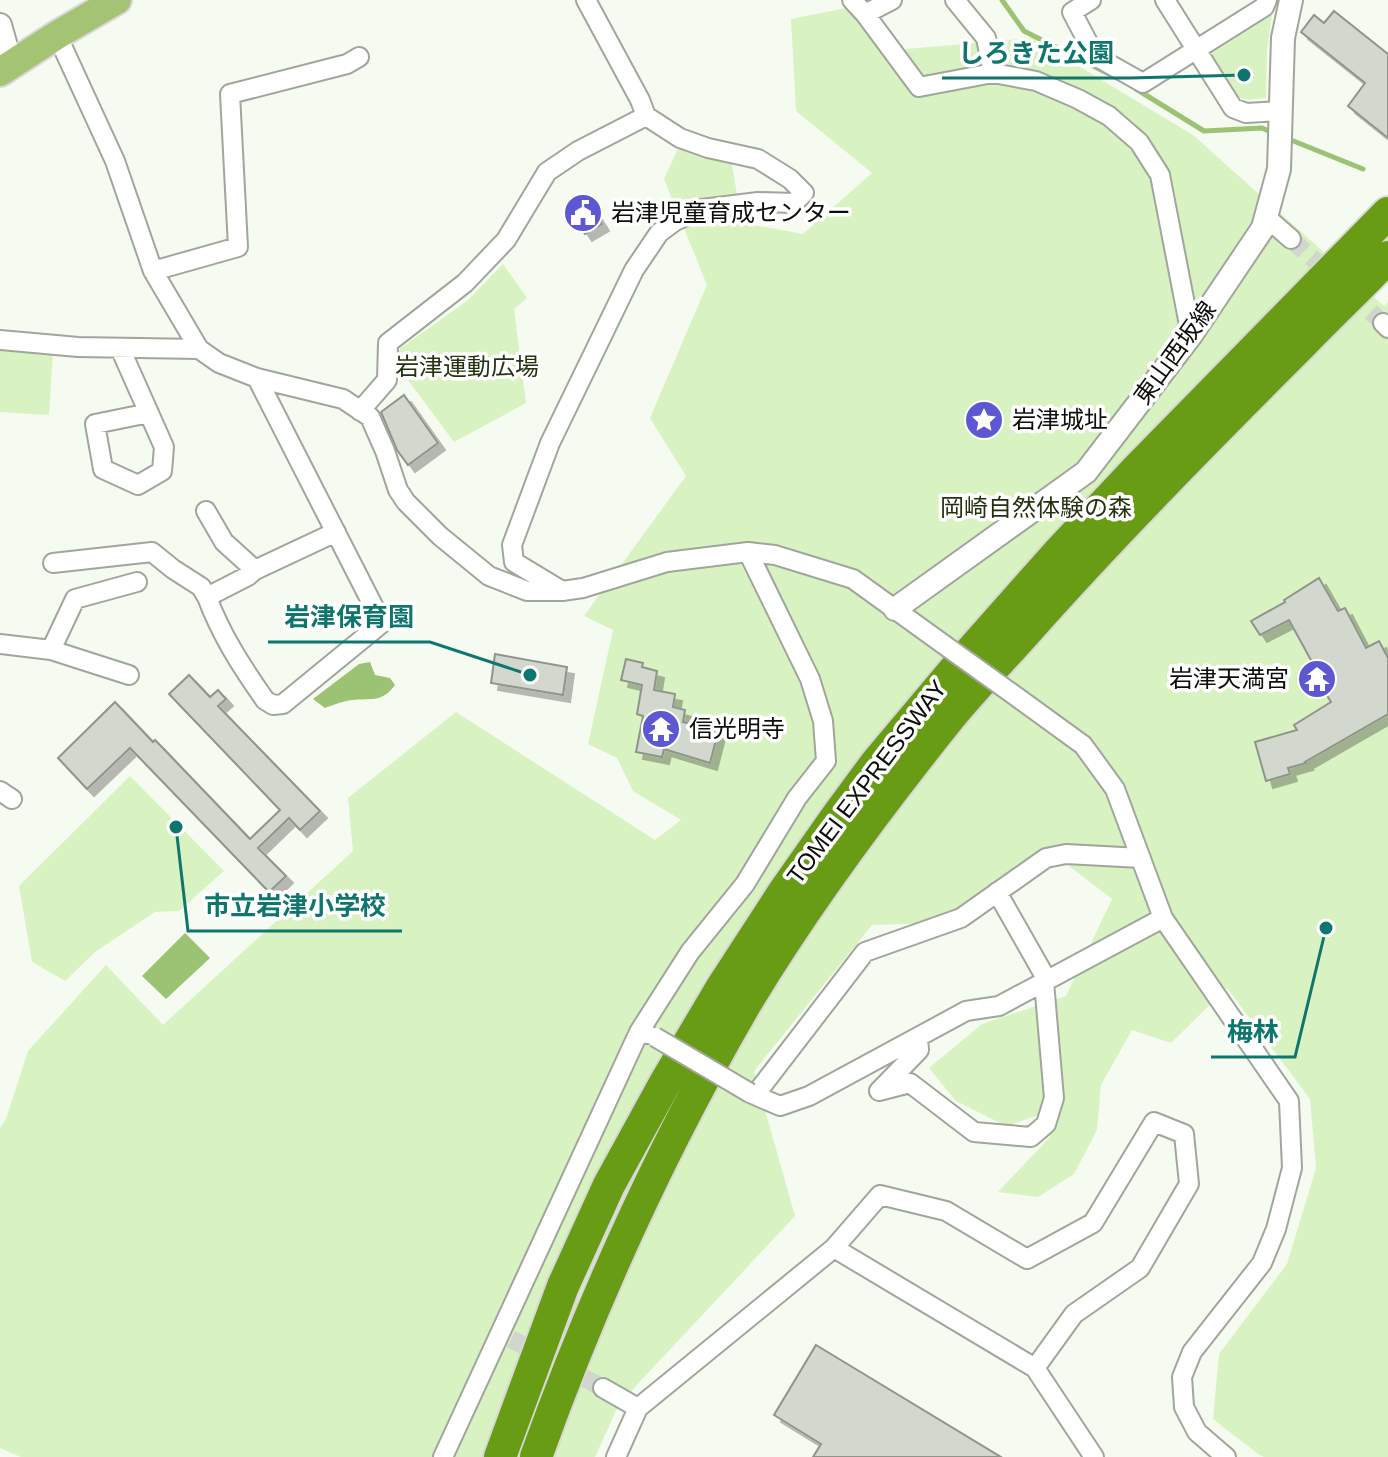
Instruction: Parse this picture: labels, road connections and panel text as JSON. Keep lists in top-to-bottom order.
{
  "streets": {
    "highway": ["TOMEI EXPRESSWAY"],
    "street": ["東山西坂線"]
  },
  "parks": ["岩津運動広場", "岡崎自然体験の森"],
  "places": {
    "other": [
      "しろきた公園",
      "岩津保育園",
      "市立岩津小学校",
      "梅林"
    ],
    "public building": ["岩津児童育成センター"],
    "place": ["岩津城址"],
    "temple": ["岩津天満宮", "信光明寺"]
  }
}
